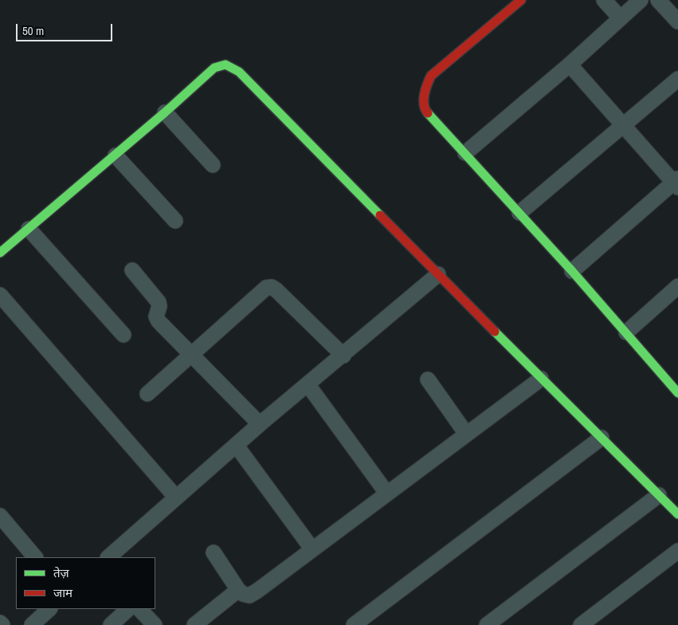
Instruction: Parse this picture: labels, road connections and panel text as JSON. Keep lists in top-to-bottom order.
{
  "legend": ["तेज़", "जाम"],
  "scale_bar": "50 m"
}
